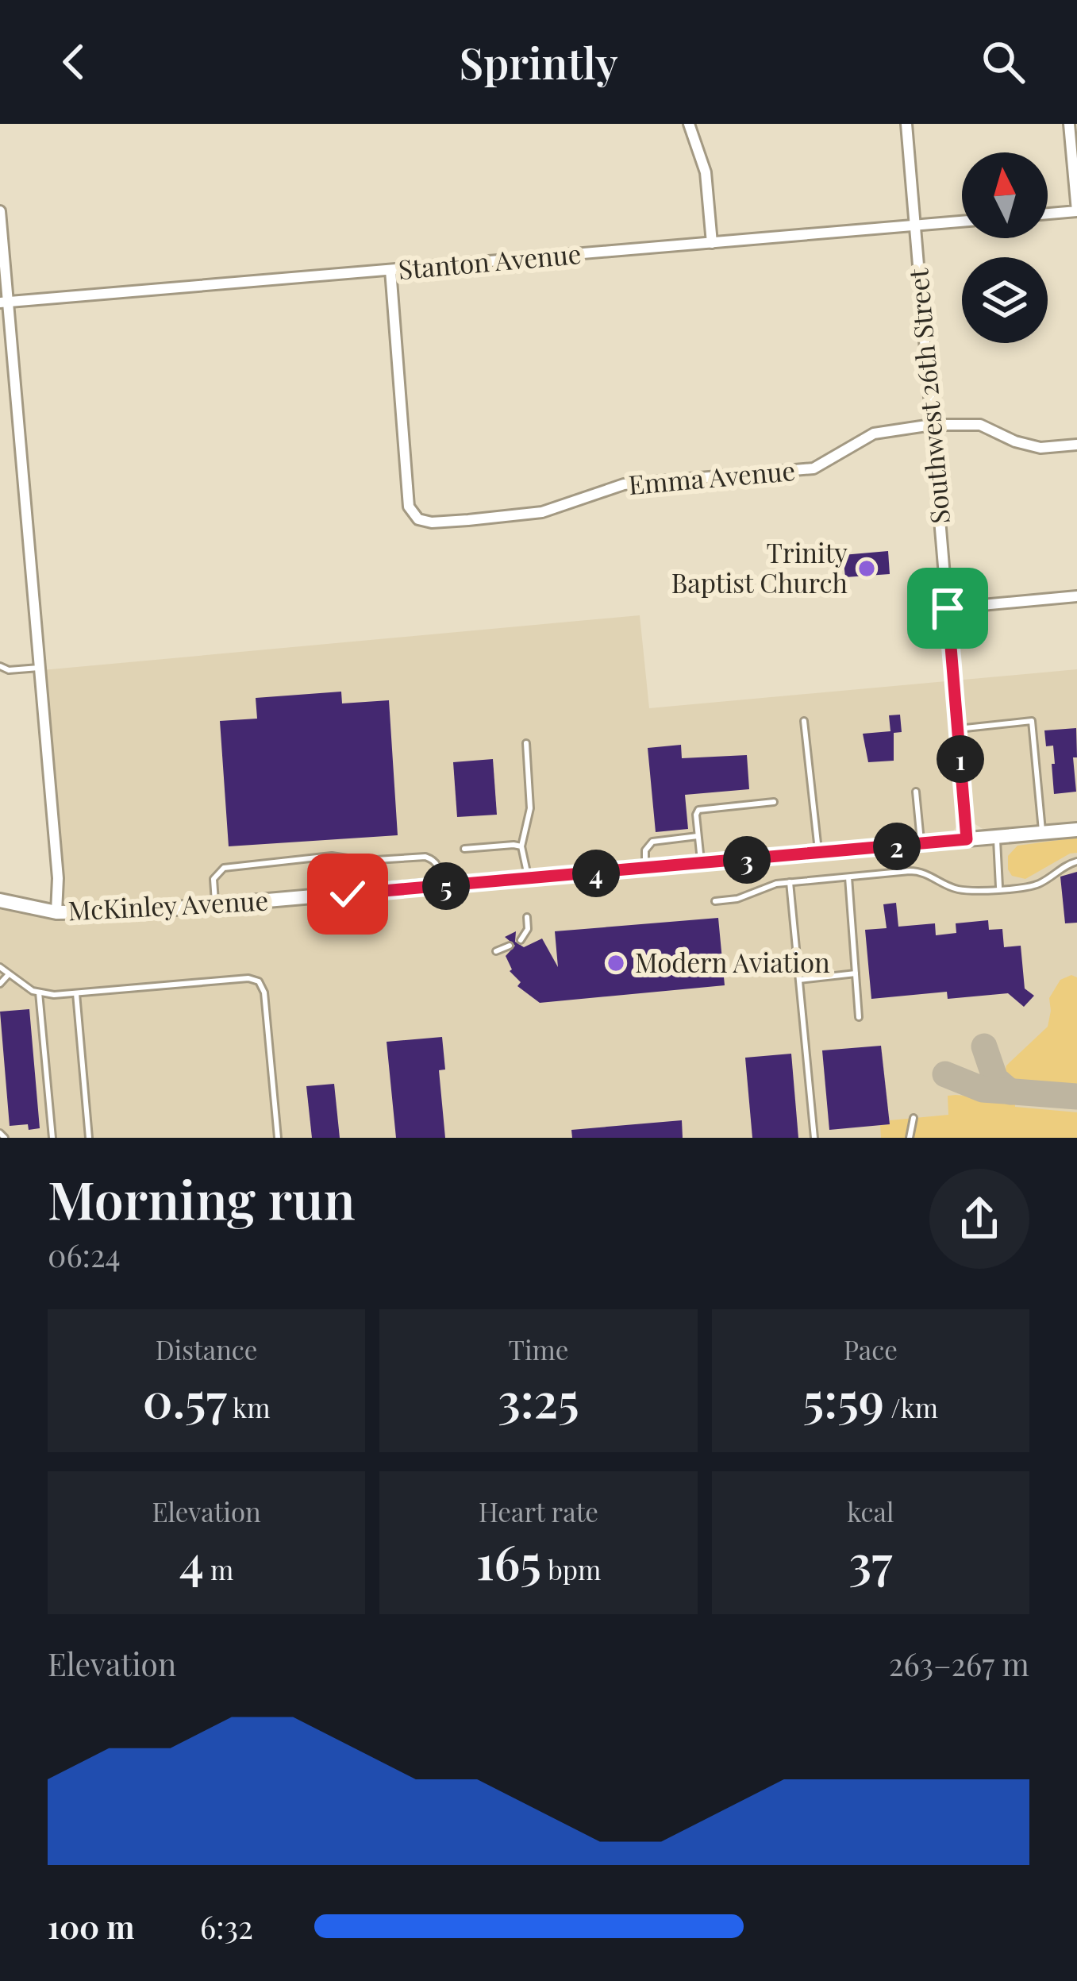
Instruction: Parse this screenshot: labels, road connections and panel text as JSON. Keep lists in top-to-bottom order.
{
  "streets": {
    "main road": ["McKinley Avenue"],
    "street": ["Stanton Avenue", "Southwest 26th Street", "Emma Avenue"]
  },
  "crossings": [
    ["Stanton Avenue", "Southwest 26th Street"],
    ["Stanton Avenue", "Emma Avenue"],
    ["Southwest 26th Street", "Emma Avenue"],
    ["Southwest 26th Street", "McKinley Avenue"]
  ],
  "places": ["Trinity Baptist Church", "Modern Aviation"],
  "north": "top",
  "page": {
    "header": "Sprintly",
    "pins": [
      "1",
      "2",
      "3",
      "4",
      "5"
    ],
    "heading": ["Morning run", "06:24"],
    "stats": [
      ["Distance", "0.57 km"],
      ["Time", "3:25"],
      ["Pace", "5:59 /km"],
      ["Elevation", "4 m"],
      ["Heart rate", "165 bpm"],
      ["kcal", "37"]
    ],
    "chart": ["Elevation", "263–267 m"],
    "list": [
      {
        "name": "100 m",
        "note": "6:32"
      }
    ]
  }
}
